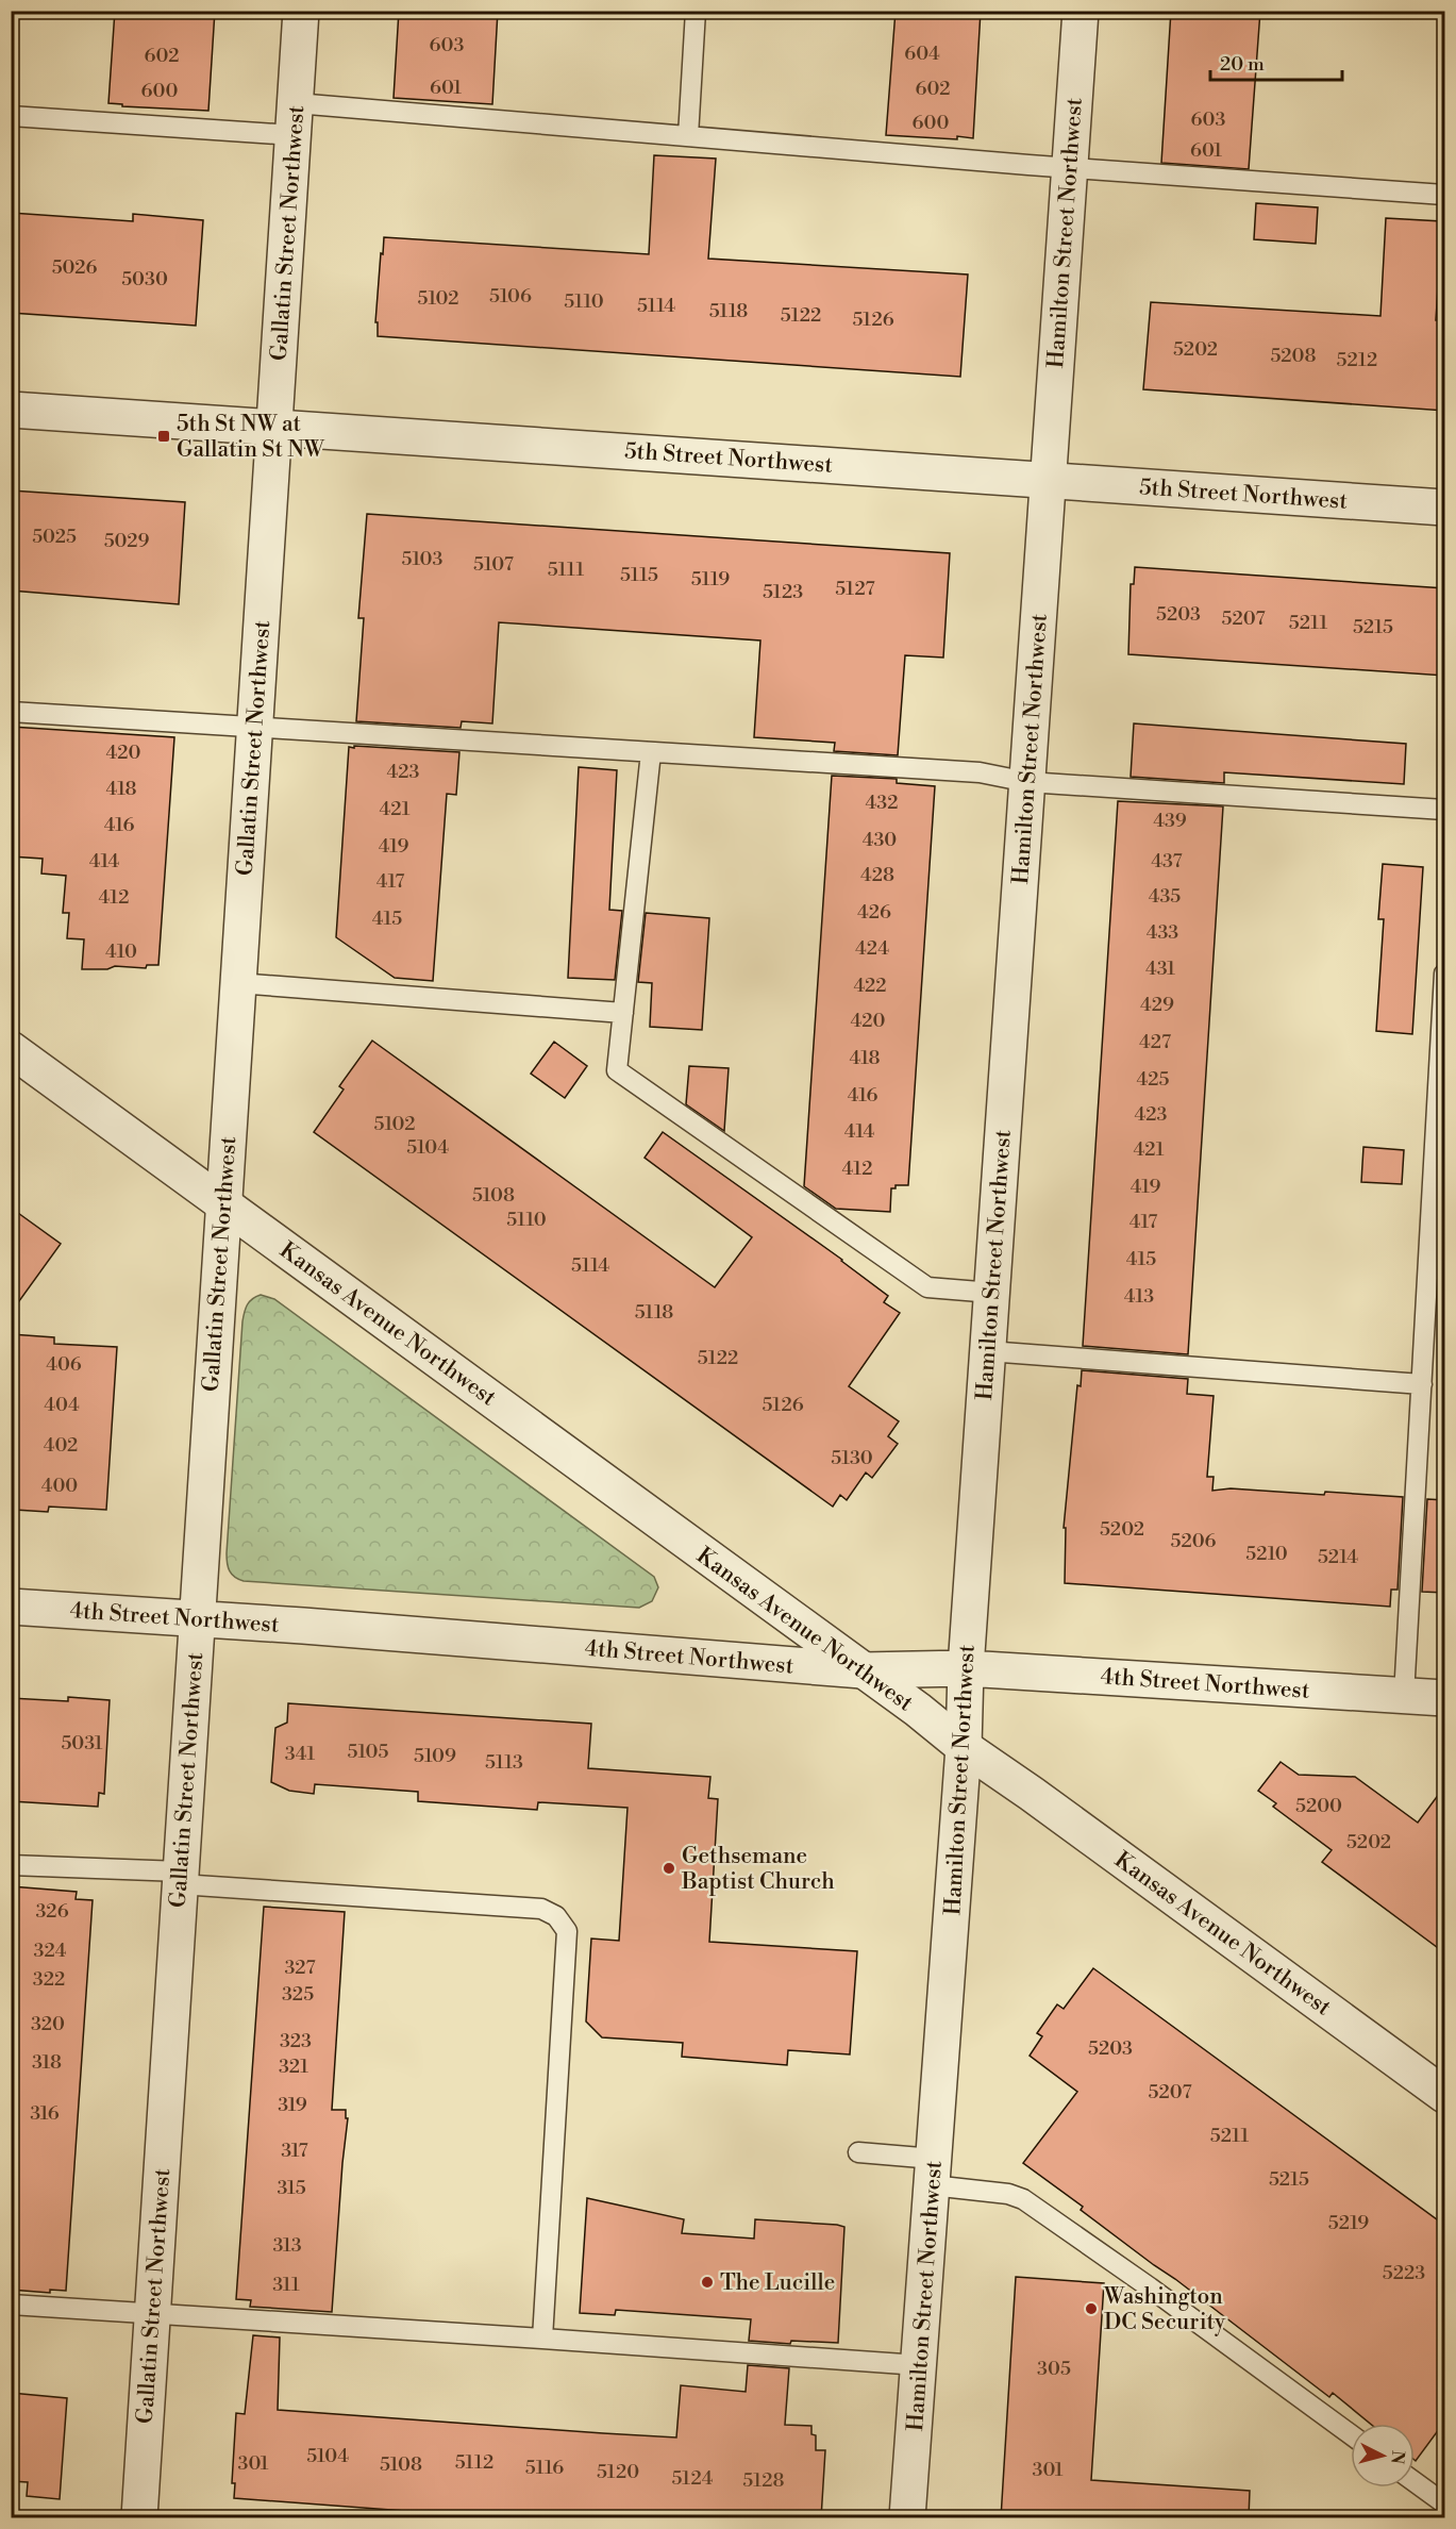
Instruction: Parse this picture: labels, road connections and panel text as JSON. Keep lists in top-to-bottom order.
{
  "streets": {
    "street": [
      "Gallatin Street Northwest",
      "Hamilton Street Northwest",
      "5th Street Northwest",
      "Kansas Avenue Northwest",
      "4th Street Northwest"
    ]
  },
  "crossings": [
    ["Gallatin Street Northwest", "5th Street Northwest"],
    ["Gallatin Street Northwest", "Kansas Avenue Northwest"],
    ["Gallatin Street Northwest", "4th Street Northwest"],
    ["Hamilton Street Northwest", "5th Street Northwest"],
    ["Hamilton Street Northwest", "Kansas Avenue Northwest"],
    ["Hamilton Street Northwest", "4th Street Northwest"],
    ["Kansas Avenue Northwest", "4th Street Northwest"]
  ],
  "places": {
    "transit": ["5th St NW at Gallatin St NW"],
    "other": ["Gethsemane Baptist Church", "The Lucille", "Washington DC Security"]
  },
  "house_numbers": [
    "603",
    "604",
    "602",
    "601",
    "602",
    "600",
    "603",
    "600",
    "601",
    "5026",
    "5030",
    "5106",
    "5102",
    "5110",
    "5114",
    "5118",
    "5122",
    "5126",
    "5202",
    "5208",
    "5212",
    "5025",
    "5029",
    "5103",
    "5107",
    "5111",
    "5115",
    "5119",
    "5127",
    "5123",
    "5203",
    "5207",
    "5211",
    "5215",
    "420",
    "423",
    "418",
    "432",
    "421",
    "439",
    "416",
    "430",
    "419",
    "414",
    "437",
    "428",
    "417",
    "435",
    "412",
    "426",
    "415",
    "433",
    "424",
    "410",
    "431",
    "422",
    "429",
    "420",
    "427",
    "418",
    "425",
    "416",
    "423",
    "5102",
    "414",
    "5104",
    "421",
    "412",
    "419",
    "5108",
    "5110",
    "417",
    "415",
    "5114",
    "413",
    "5118",
    "5122",
    "406",
    "404",
    "5126",
    "402",
    "5130",
    "400",
    "5202",
    "5206",
    "5210",
    "5214",
    "5031",
    "5105",
    "341",
    "5109",
    "5113",
    "5200",
    "5202",
    "326",
    "324",
    "327",
    "322",
    "325",
    "320",
    "323",
    "5203",
    "318",
    "321",
    "5207",
    "319",
    "316",
    "5211",
    "317",
    "5215",
    "315",
    "5219",
    "313",
    "5223",
    "311",
    "305",
    "5104",
    "5112",
    "301",
    "5108",
    "5116",
    "301",
    "5120",
    "5124",
    "5128"
  ],
  "scale_bar": "20 m",
  "north": "right"
}
